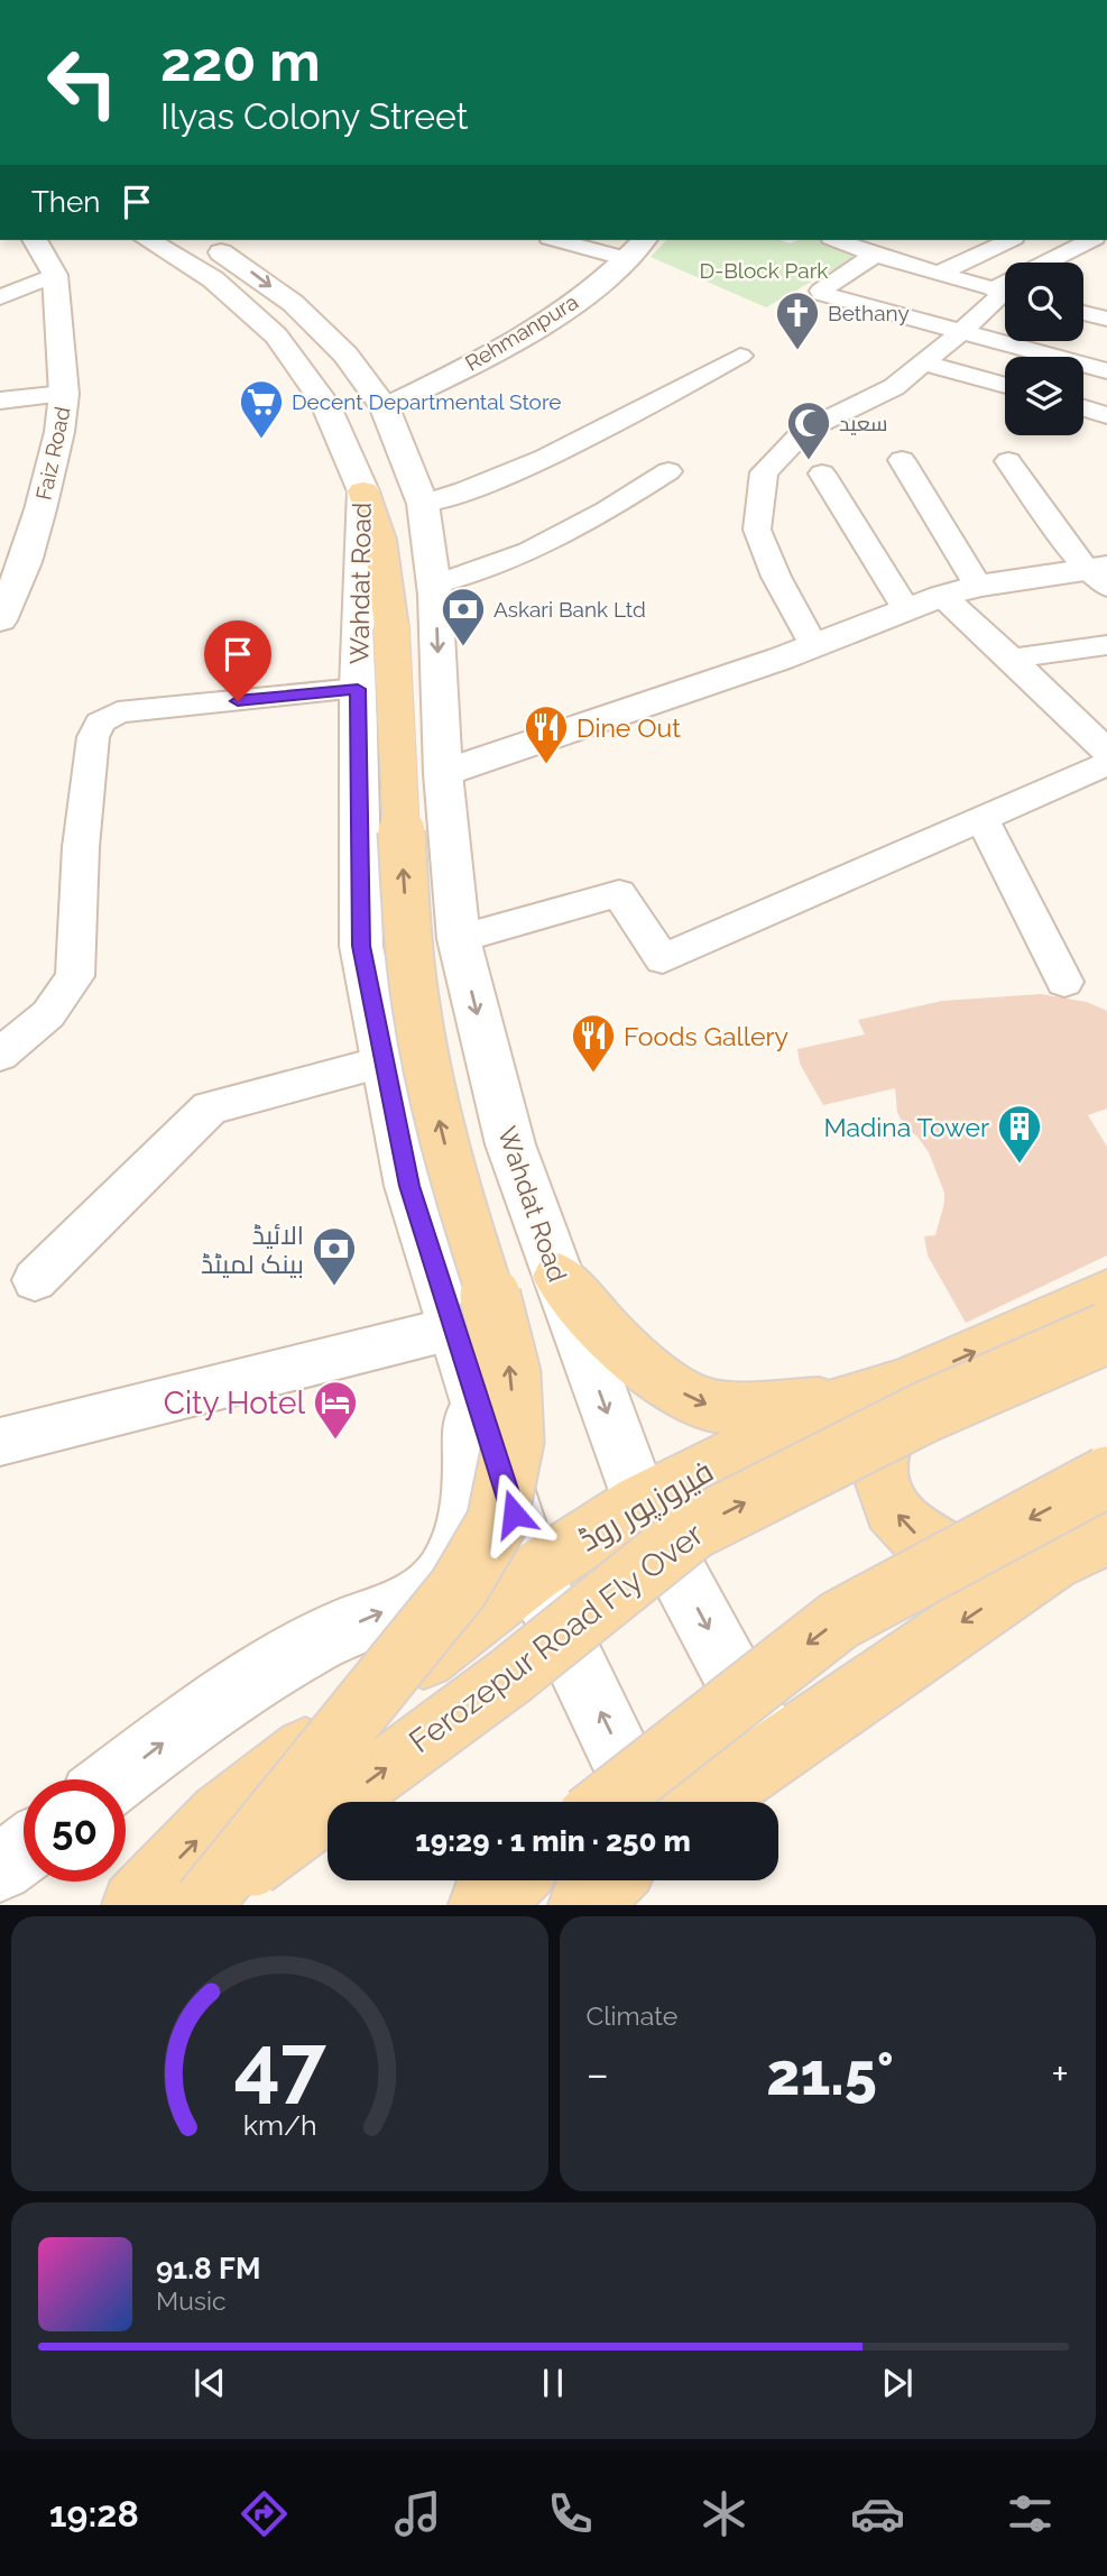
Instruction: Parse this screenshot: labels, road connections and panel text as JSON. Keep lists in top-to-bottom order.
{
  "streets": {
    "main road": [
      "Rehmanpura",
      "Faiz Road",
      "Wahdat Road",
      "فیروزپور روڈ",
      "Ferozepur Road Fly Over"
    ]
  },
  "crossings": [
    ["Rehmanpura", "Wahdat Road"],
    ["Wahdat Road", "فیروزپور روڈ"],
    ["فیروزپور روڈ", "Ferozepur Road Fly Over"]
  ],
  "parks": ["D-Block Park"],
  "places": {
    "church": ["Bethany"],
    "supermarket": ["Decent Departmental Store"],
    "mosque": ["سعید"],
    "bank": ["Askari Bank Ltd", "الائیڈ بینک لمیٹڈ"],
    "restaurant": ["Dine Out", "Foods Gallery"],
    "building": ["Madina Tower"],
    "hotel": ["City Hotel"]
  },
  "page": {
    "turn": ["220 m", "Ilyas Colony Street"],
    "then": "Then",
    "limit": "50",
    "trip": "19:29 · 1 min · 250 m",
    "tile": "Climate",
    "heat": ["−", "21.5°", "+"],
    "song": ["91.8 FM", "Music"],
    "tabs": "19:28",
    "gauge": ["47", "km/h"]
  }
}
